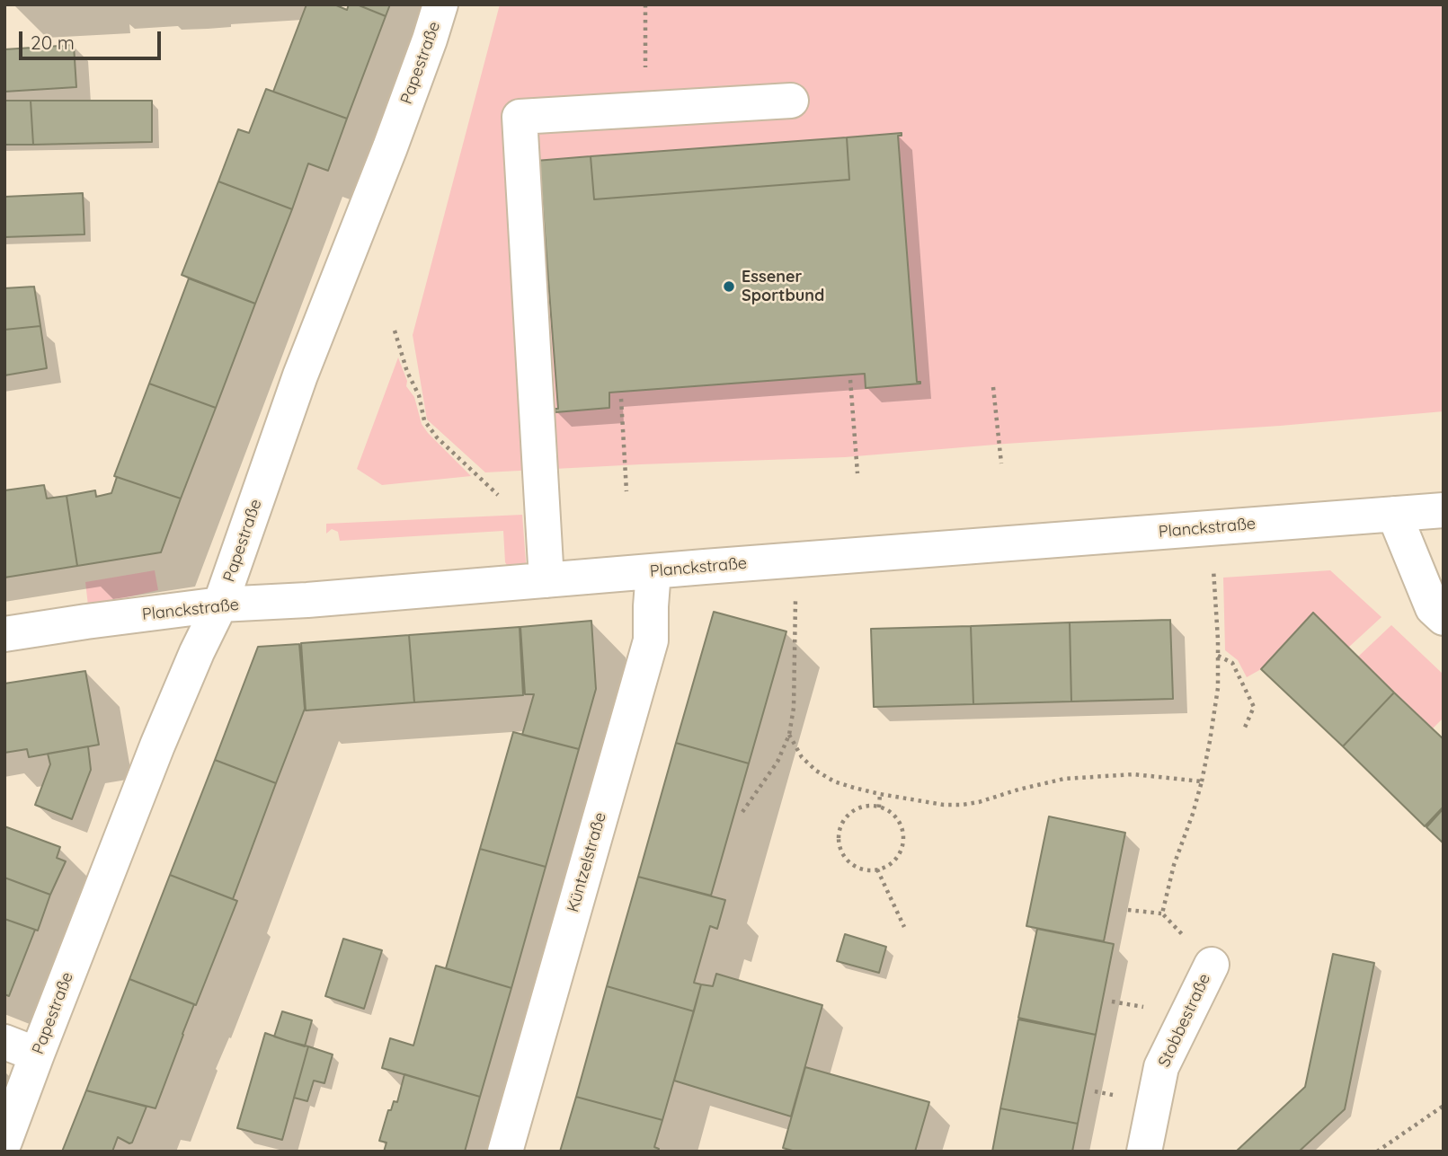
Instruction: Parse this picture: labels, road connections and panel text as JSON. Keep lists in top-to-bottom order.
{
  "streets": {
    "street": [
      "Papestraße",
      "Planckstraße",
      "Küntzelstraße",
      "Stobbestraße"
    ]
  },
  "crossings": [
    ["Papestraße", "Planckstraße"],
    ["Planckstraße", "Küntzelstraße"]
  ],
  "places": ["Essener Sportbund"],
  "scale_bar": "20 m"
}
